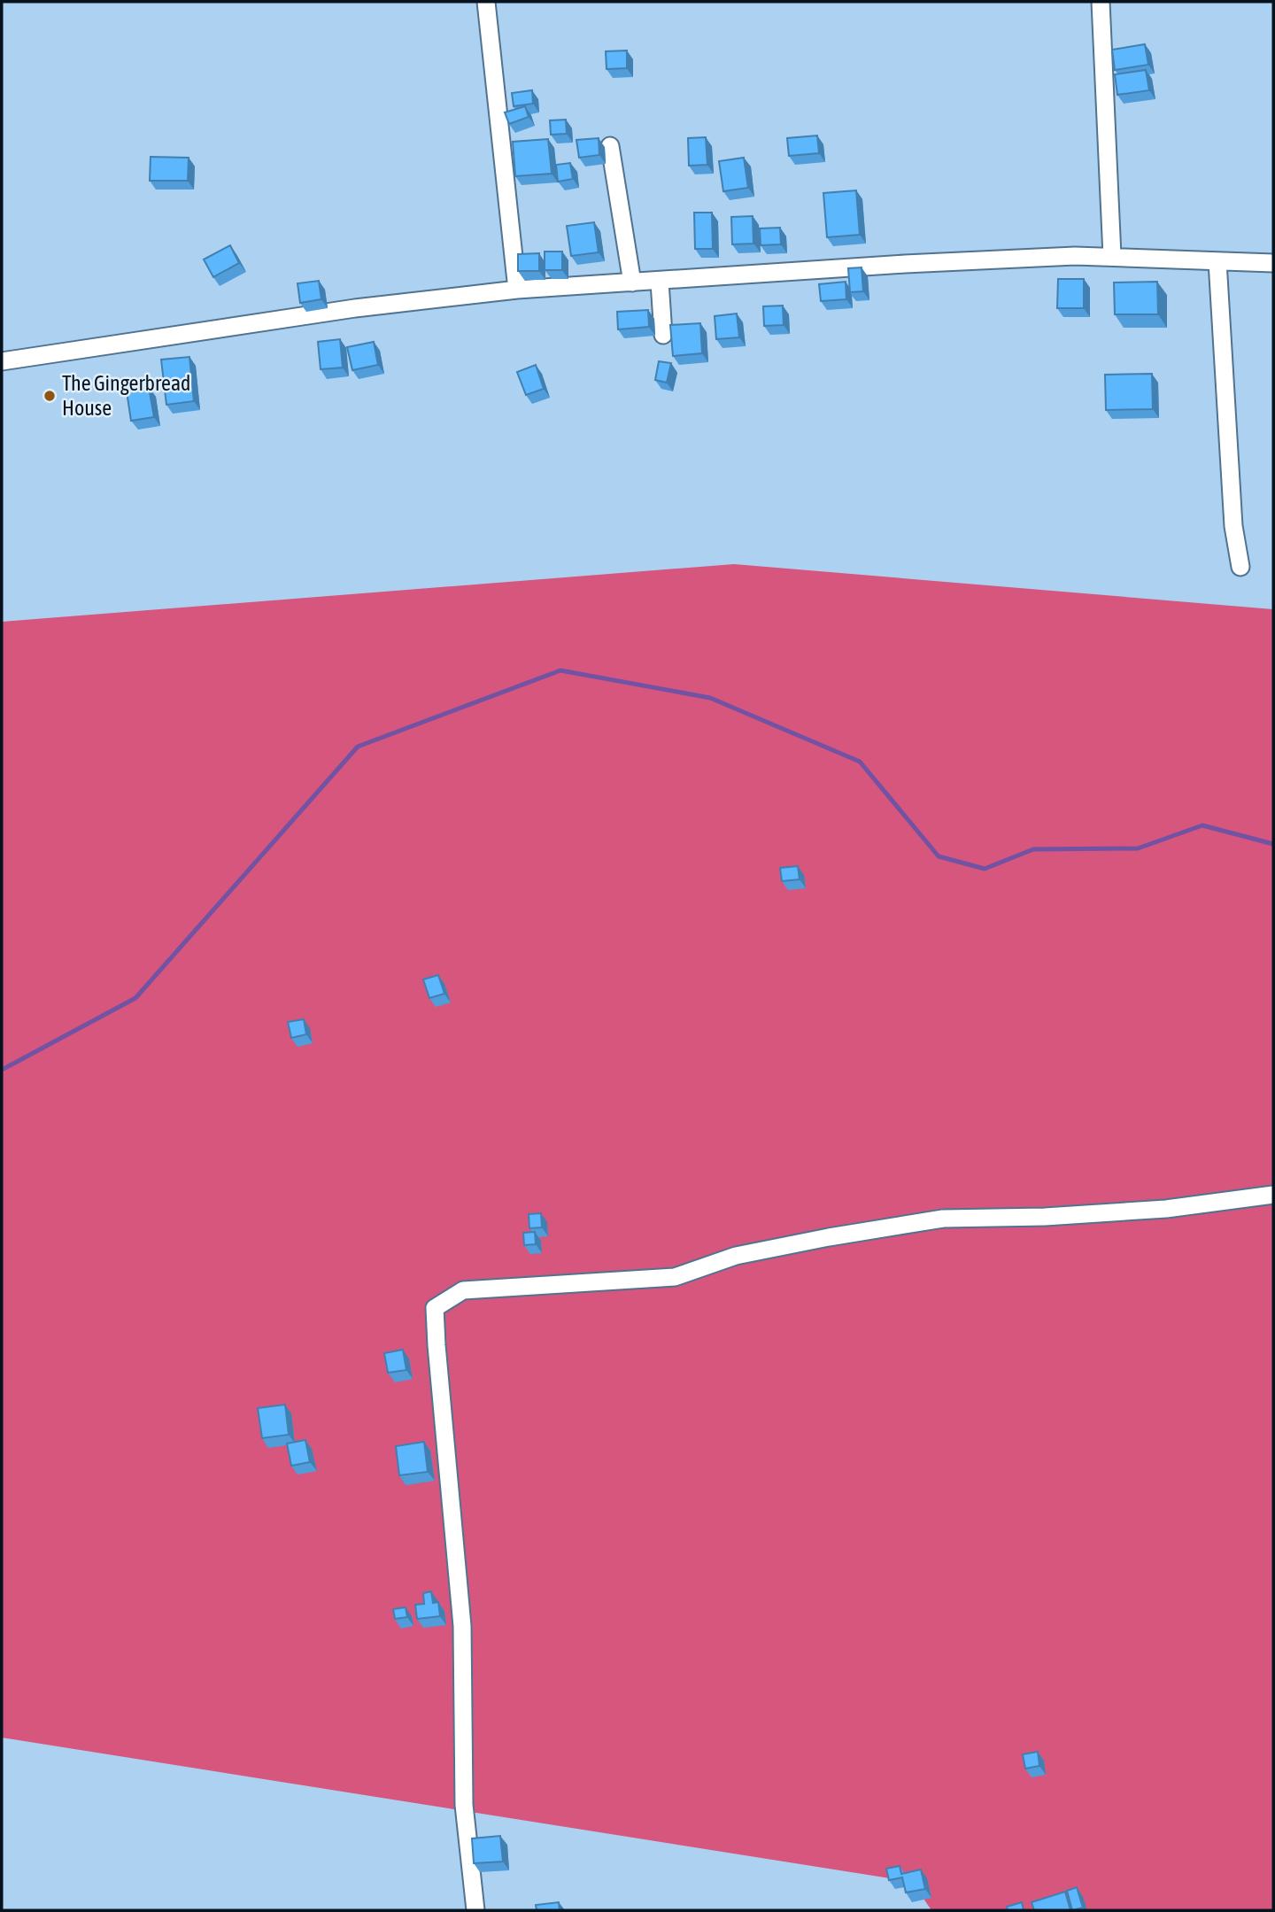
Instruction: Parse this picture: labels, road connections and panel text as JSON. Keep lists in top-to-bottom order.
{
  "places": ["The Gingerbread House"]
}
